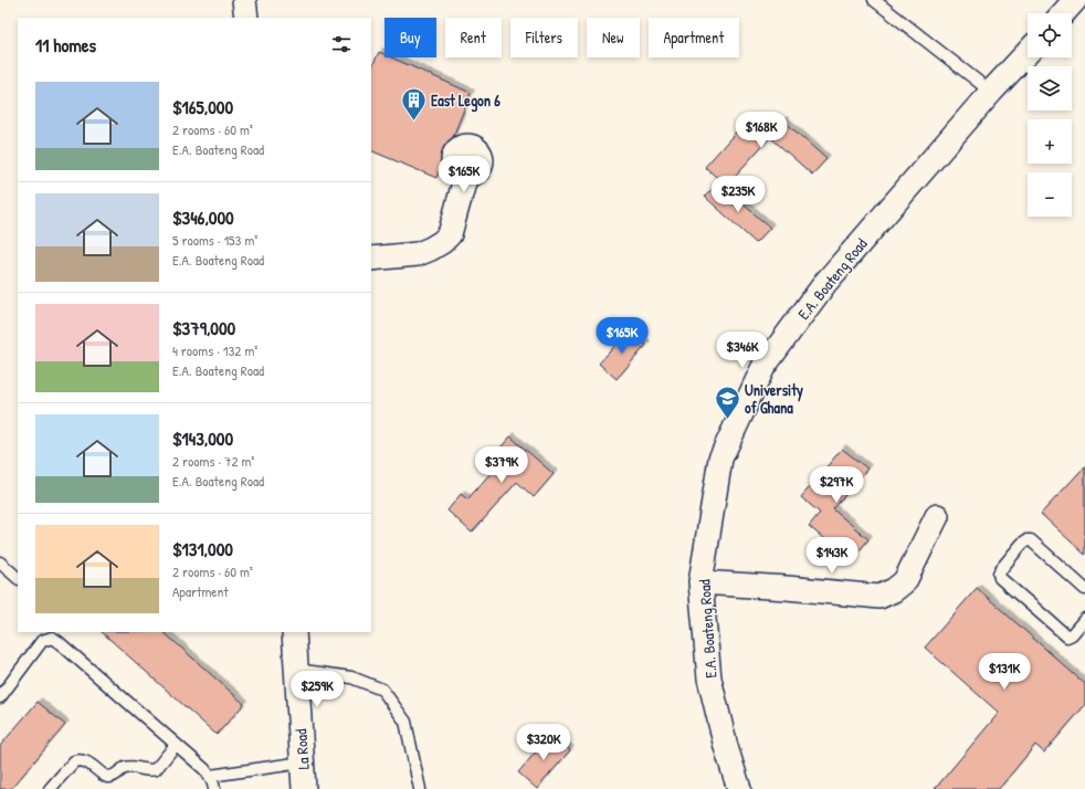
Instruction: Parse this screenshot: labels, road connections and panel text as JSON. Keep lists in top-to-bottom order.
{
  "streets": {
    "street": ["E.A. Boateng Road", "La Road"]
  },
  "places": {
    "building": ["East Legon 6"],
    "school or university": ["University of Ghana"]
  },
  "page": {
    "map_buttons": ["+", "−"],
    "chip": [
      "Buy",
      "Rent",
      "Filters",
      "New",
      "Apartment"
    ],
    "heading": "11 homes",
    "list": [
      {
        "name": "$165,000",
        "note": "2 rooms · 60 m² · E.A. Boateng Road"
      },
      {
        "name": "$346,000",
        "note": "5 rooms · 153 m² · E.A. Boateng Road"
      },
      {
        "name": "$379,000",
        "note": "4 rooms · 132 m² · E.A. Boateng Road"
      },
      {
        "name": "$143,000",
        "note": "2 rooms · 72 m² · E.A. Boateng Road"
      },
      {
        "name": "$131,000",
        "note": "2 rooms · 60 m² · Apartment"
      }
    ],
    "price": [
      "$168K",
      "$165K",
      "$235K",
      "$165K",
      "$346K",
      "$379K",
      "$297K",
      "$143K",
      "$131K",
      "$259K",
      "$320K"
    ]
  }
}
